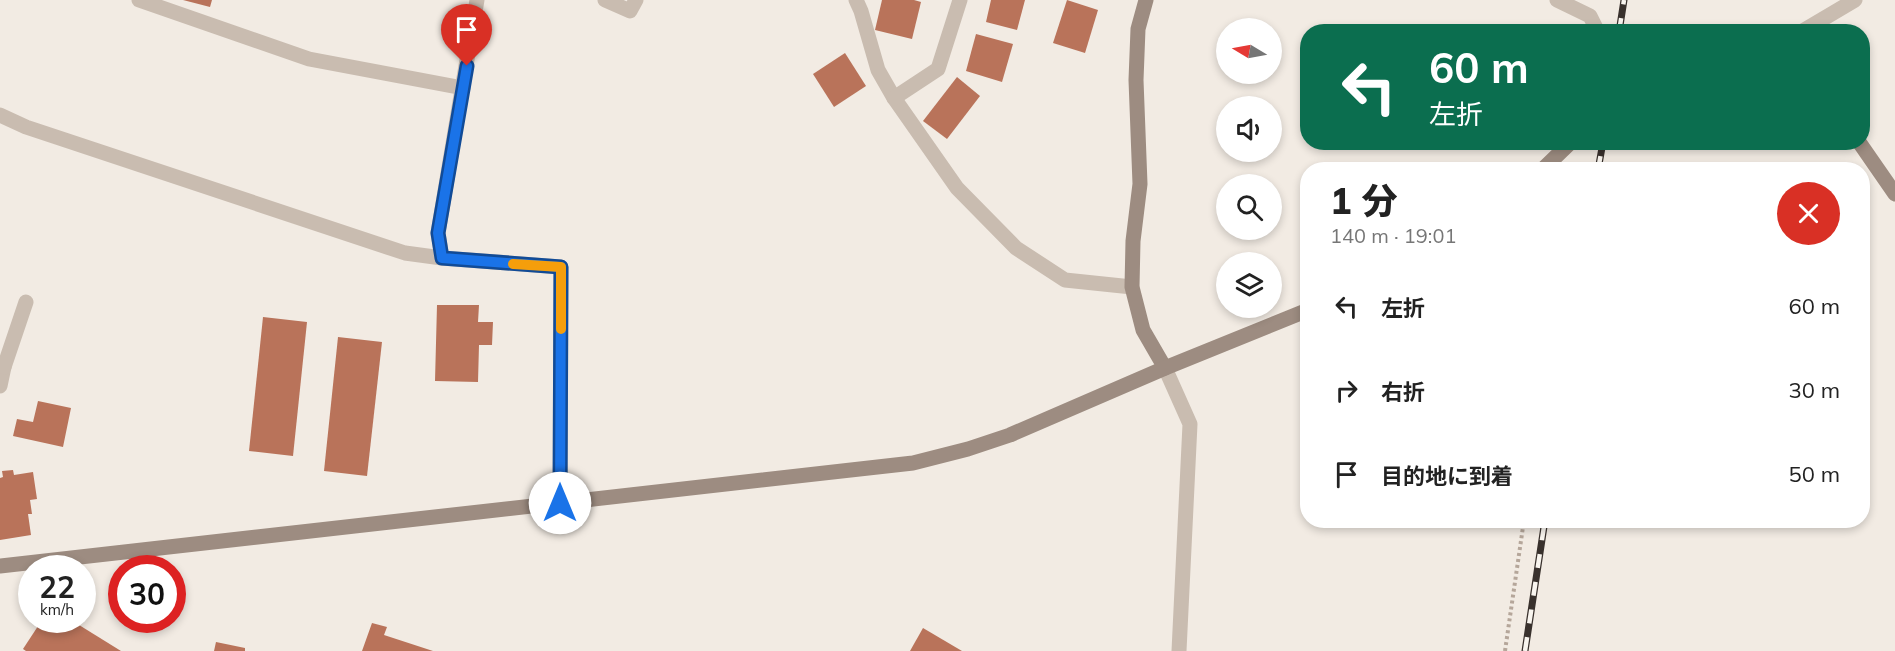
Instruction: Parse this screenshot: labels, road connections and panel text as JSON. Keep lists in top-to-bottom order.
{
  "north": "left",
  "page": {
    "turn": ["60 m", "左折"],
    "heading": ["1 分", "140 m · 19:01"],
    "list": [
      {
        "name": "左折",
        "value": "60 m"
      },
      {
        "name": "右折",
        "value": "30 m"
      },
      {
        "name": "目的地に到着",
        "value": "50 m"
      }
    ],
    "speed": "22 km/h",
    "limit": "30"
  }
}
